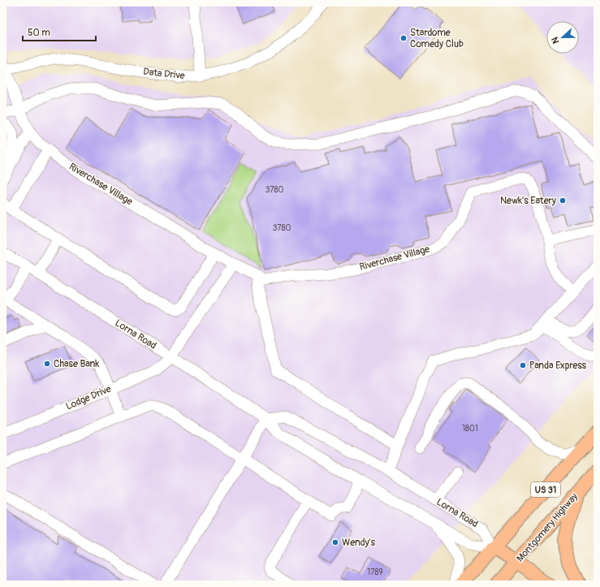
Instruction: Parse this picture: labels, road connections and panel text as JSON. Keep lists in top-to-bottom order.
{
  "streets": {
    "main road": ["US 31", "Montgomery Highway"],
    "street": [
      "Data Drive",
      "Riverchase Village",
      "Lorna Road",
      "Lodge Drive"
    ]
  },
  "crossings": [
    ["Data Drive", "Riverchase Village"],
    ["Lorna Road", "Lodge Drive"],
    ["Lorna Road", "US 31"]
  ],
  "places": [
    "Stardome Comedy Club",
    "Newk's Eatery",
    "Chase Bank",
    "Panda Express",
    "Wendy's"
  ],
  "house_numbers": [
    "3780",
    "3780",
    "1801",
    "1789"
  ],
  "scale_bar": "50 m",
  "north": "left"
}
